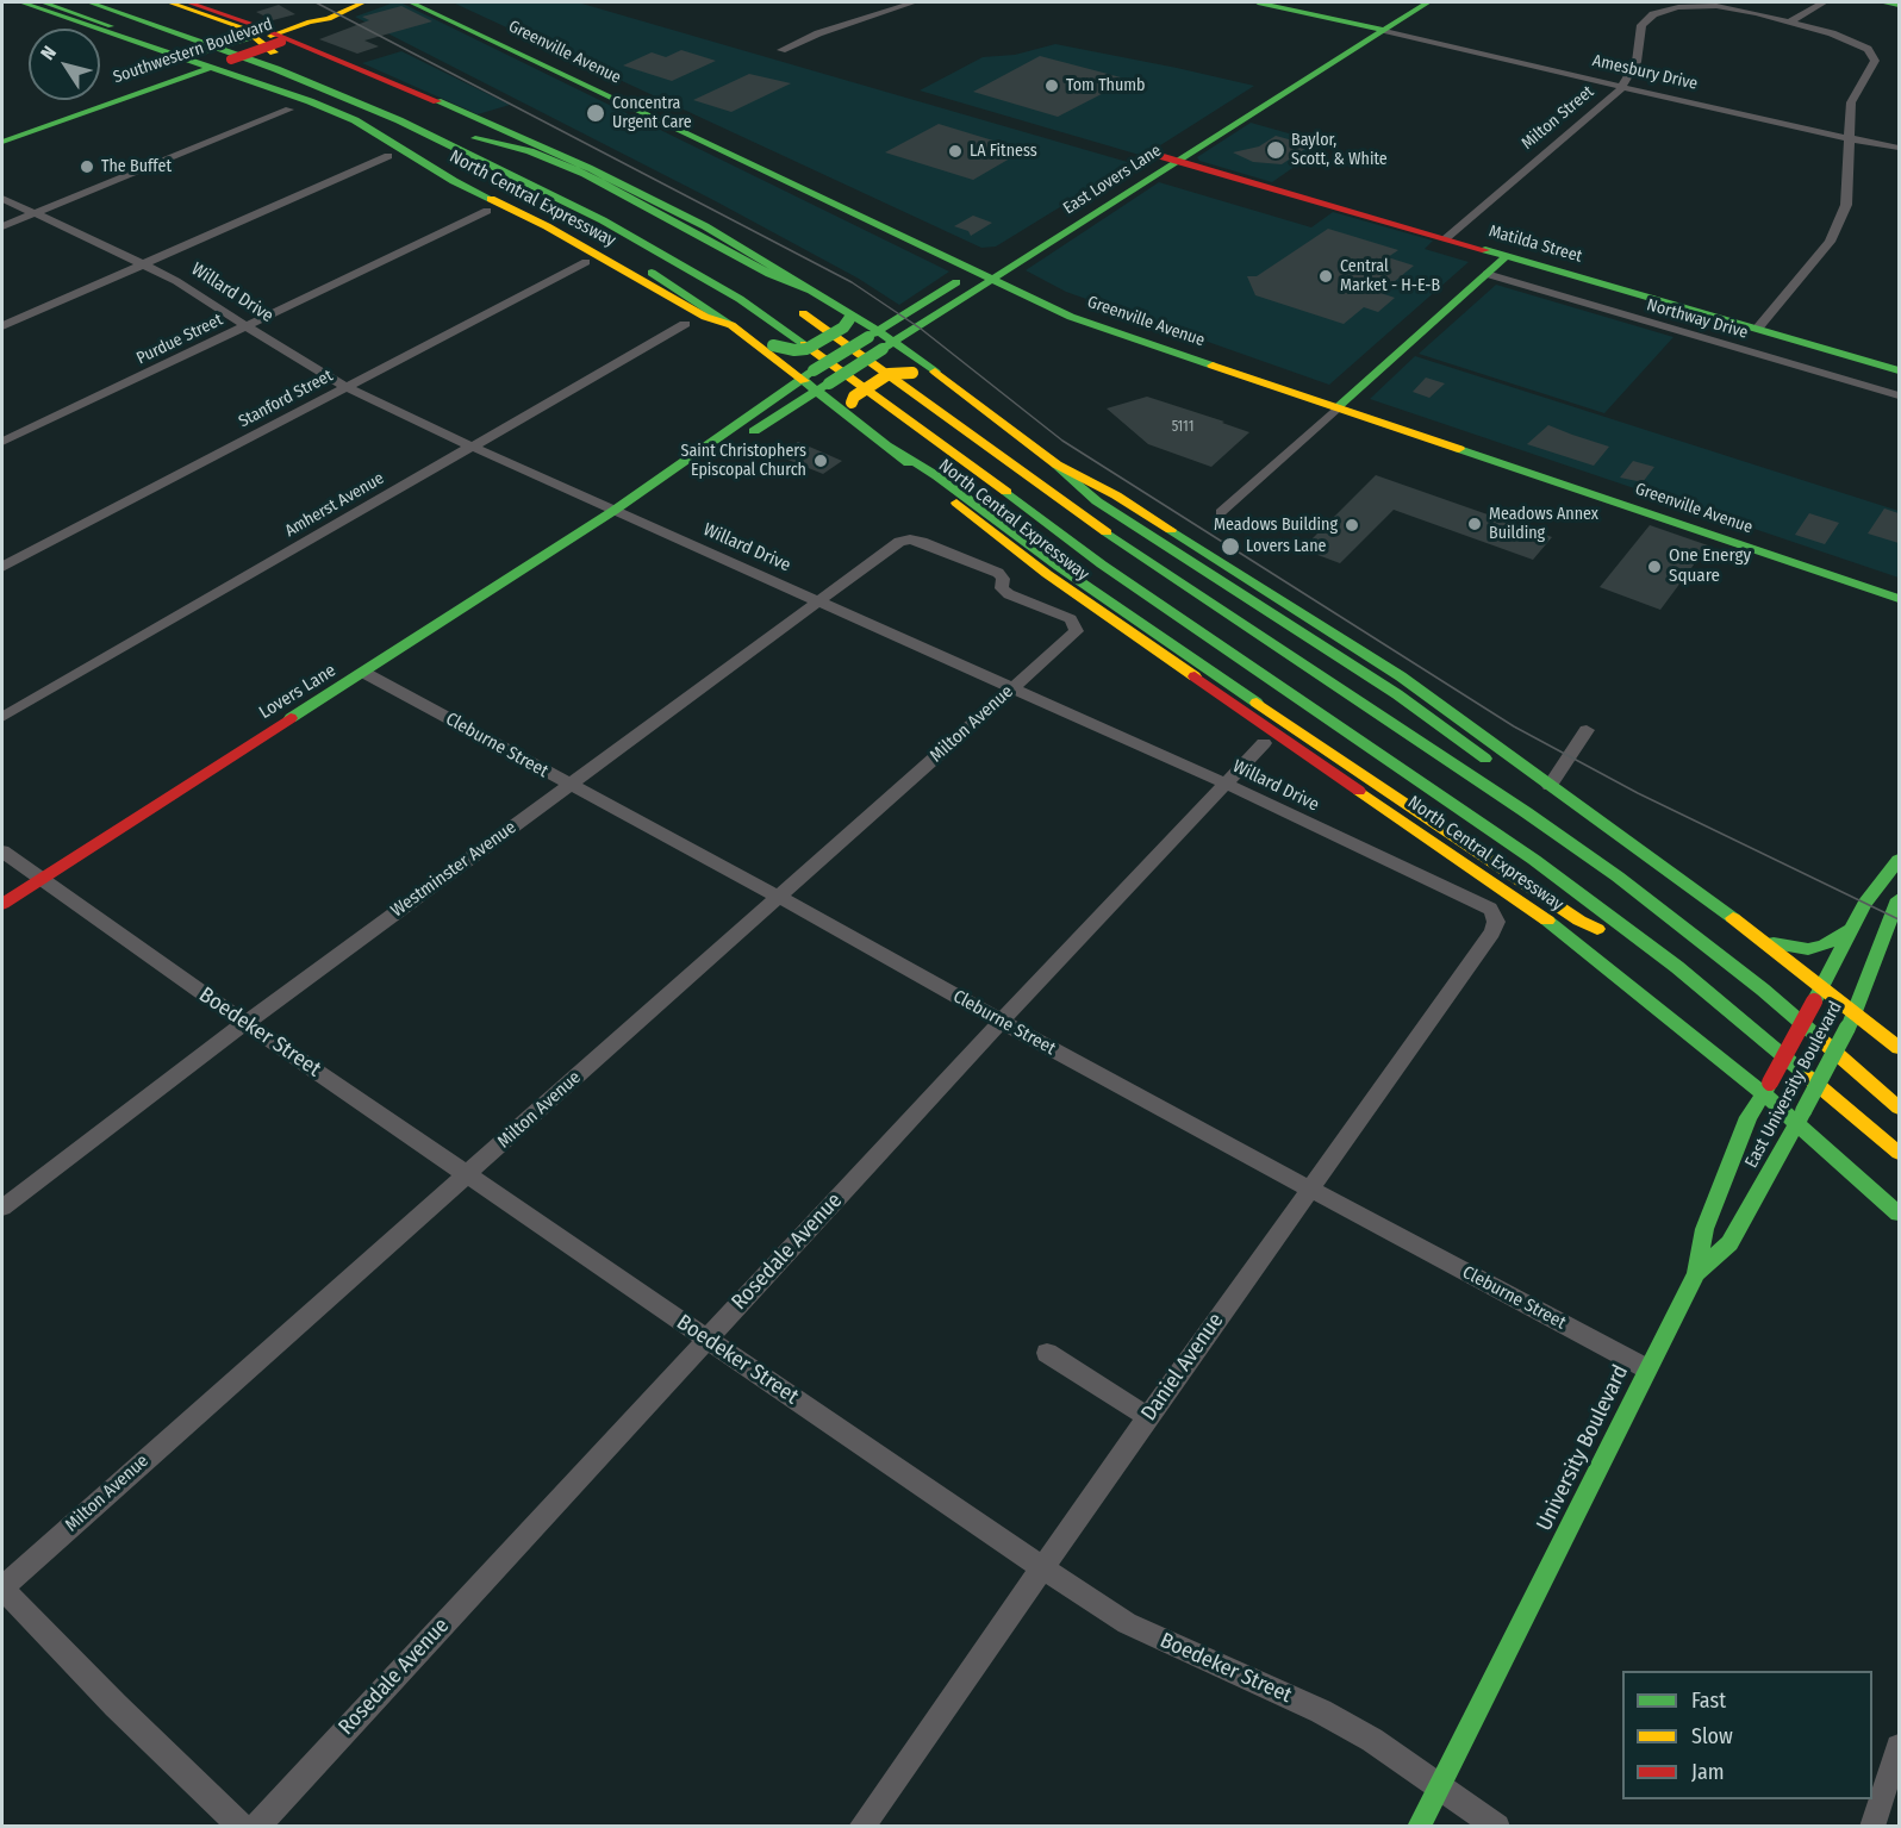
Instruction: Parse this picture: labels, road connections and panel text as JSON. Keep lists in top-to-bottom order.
{
  "streets": {
    "main road": [
      "Southwestern Boulevard",
      "Greenville Avenue",
      "Amesbury Drive",
      "East Lovers Lane",
      "North Central Expressway",
      "Matilda Street",
      "Lovers Lane",
      "East University Boulevard",
      "University Boulevard"
    ],
    "street": [
      "Milton Street",
      "Willard Drive",
      "Northway Drive",
      "Purdue Street",
      "Stanford Street",
      "Amherst Avenue",
      "Milton Avenue",
      "Cleburne Street",
      "Westminster Avenue",
      "Boedeker Street",
      "Rosedale Avenue",
      "Daniel Avenue"
    ]
  },
  "crossings": [
    ["Southwestern Boulevard", "North Central Expressway"],
    ["Greenville Avenue", "East Lovers Lane"],
    ["Amesbury Drive", "Milton Street"],
    ["Amesbury Drive", "East Lovers Lane"],
    ["Milton Street", "Matilda Street"],
    ["East Lovers Lane", "North Central Expressway"],
    ["East Lovers Lane", "Matilda Street"],
    ["East Lovers Lane", "Lovers Lane"],
    ["North Central Expressway", "Lovers Lane"],
    ["North Central Expressway", "East University Boulevard"],
    ["North Central Expressway", "University Boulevard"],
    ["Willard Drive", "Purdue Street"],
    ["Willard Drive", "Stanford Street"],
    ["Willard Drive", "Amherst Avenue"],
    ["Willard Drive", "Lovers Lane"],
    ["Willard Drive", "Milton Avenue"],
    ["Willard Drive", "Westminster Avenue"],
    ["Willard Drive", "Rosedale Avenue"],
    ["Willard Drive", "Daniel Avenue"],
    ["Lovers Lane", "Cleburne Street"],
    ["Lovers Lane", "Boedeker Street"],
    ["Milton Avenue", "Cleburne Street"],
    ["Milton Avenue", "Westminster Avenue"],
    ["Milton Avenue", "Boedeker Street"],
    ["Cleburne Street", "Westminster Avenue"],
    ["Cleburne Street", "Rosedale Avenue"],
    ["Cleburne Street", "Daniel Avenue"],
    ["Cleburne Street", "University Boulevard"],
    ["Westminster Avenue", "Boedeker Street"],
    ["Boedeker Street", "Rosedale Avenue"],
    ["Boedeker Street", "Daniel Avenue"],
    ["Boedeker Street", "University Boulevard"],
    ["East University Boulevard", "University Boulevard"]
  ],
  "places": [
    "Tom Thumb",
    "Concentra Urgent Care",
    "Baylor, Scott, & White",
    "LA Fitness",
    "The Buffet",
    "Central Market - H-E-B",
    "Saint Christophers Episcopal Church",
    "Meadows Annex Building",
    "Meadows Building",
    "Lovers Lane",
    "One Energy Square"
  ],
  "house_numbers": ["5111"],
  "legend": ["Fast", "Slow", "Jam"],
  "north": "top left"
}
